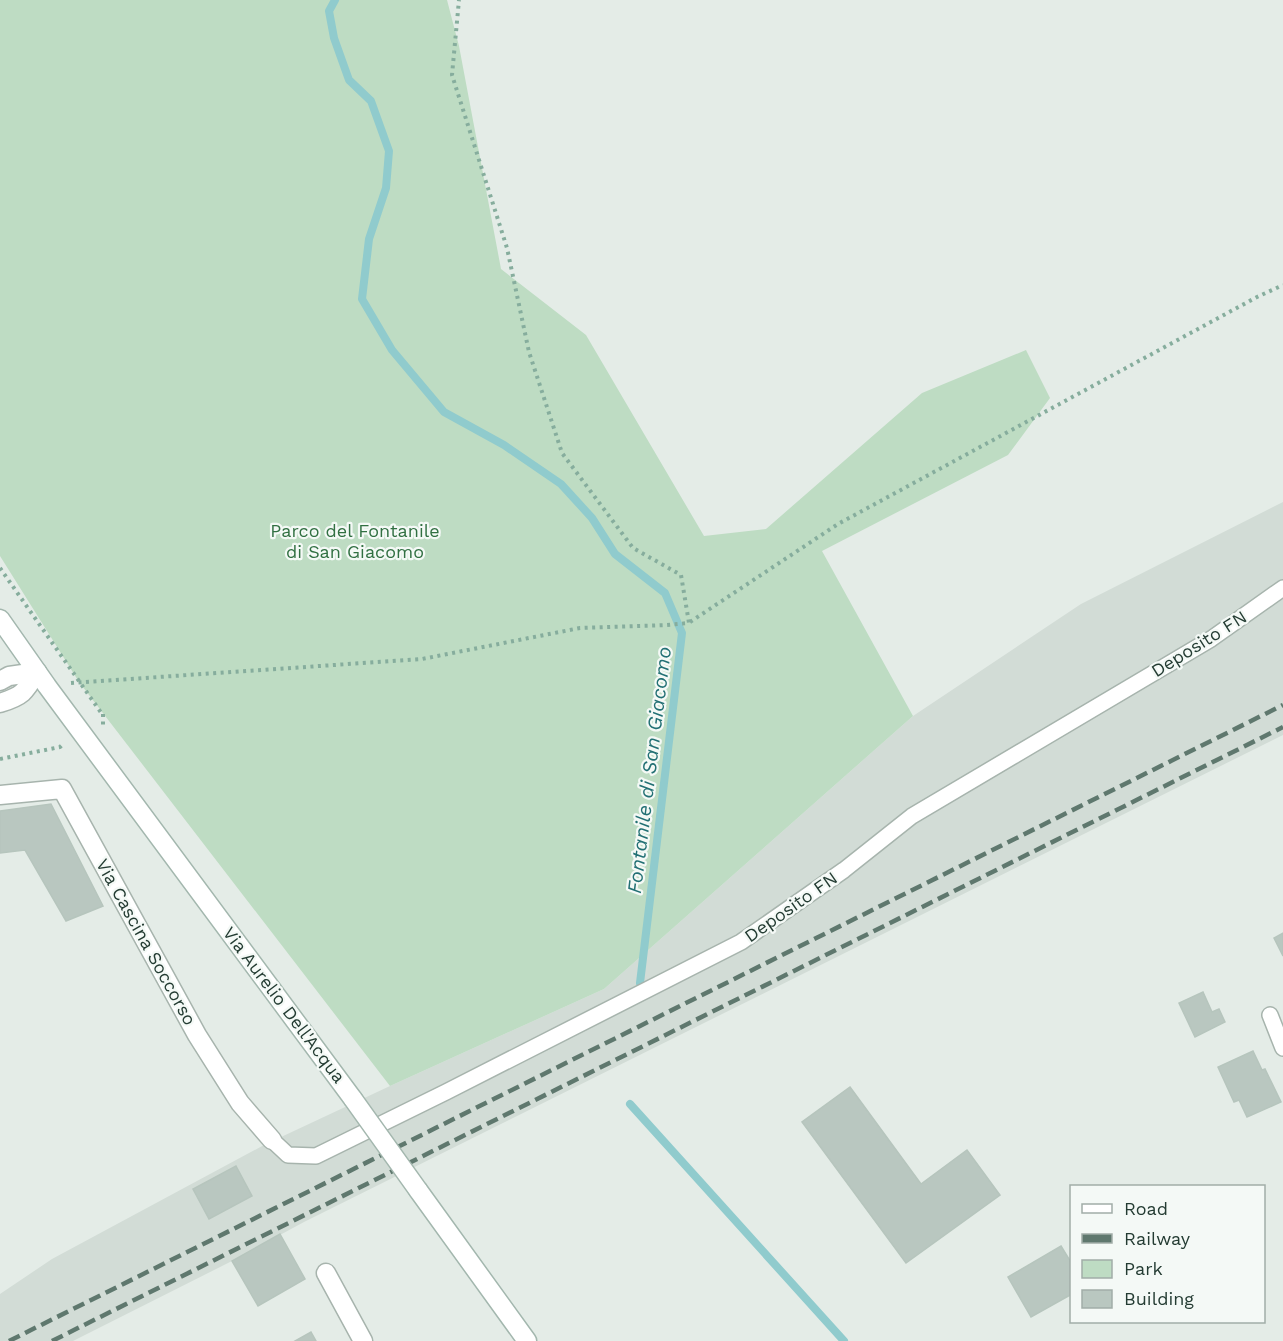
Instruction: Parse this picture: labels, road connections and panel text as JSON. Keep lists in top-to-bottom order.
{
  "streets": {
    "street": ["Via Cascina Soccorso", "Via Aurelio Dell'Acqua"],
    "lane": ["Deposito FN"]
  },
  "crossings": [
    ["Deposito FN", "Via Cascina Soccorso"]
  ],
  "water": ["Fontanile di San Giacomo"],
  "parks": ["Parco del Fontanile di San Giacomo"],
  "legend": [
    "Road",
    "Railway",
    "Park",
    "Building"
  ]
}
